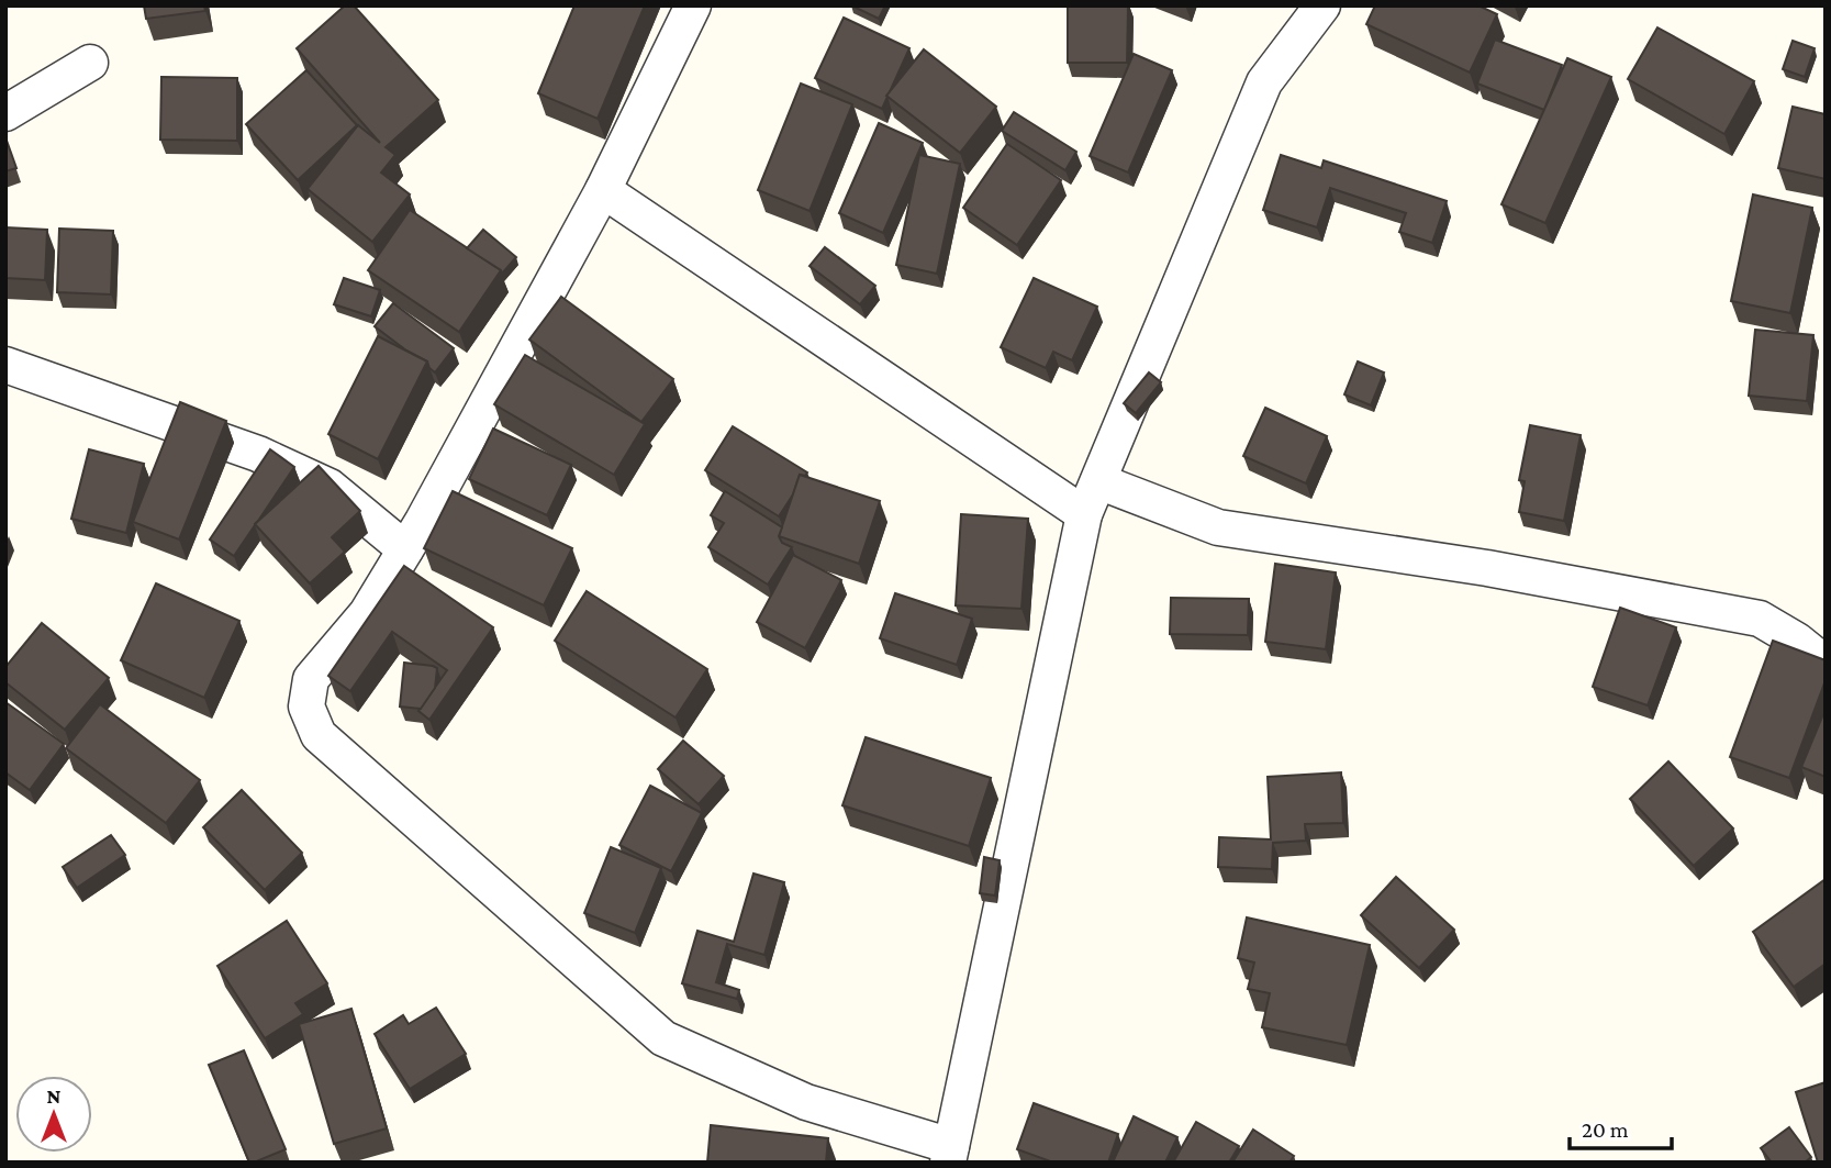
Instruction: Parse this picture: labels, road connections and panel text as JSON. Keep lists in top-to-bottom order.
{
  "scale_bar": "20 m",
  "north": "top"
}
